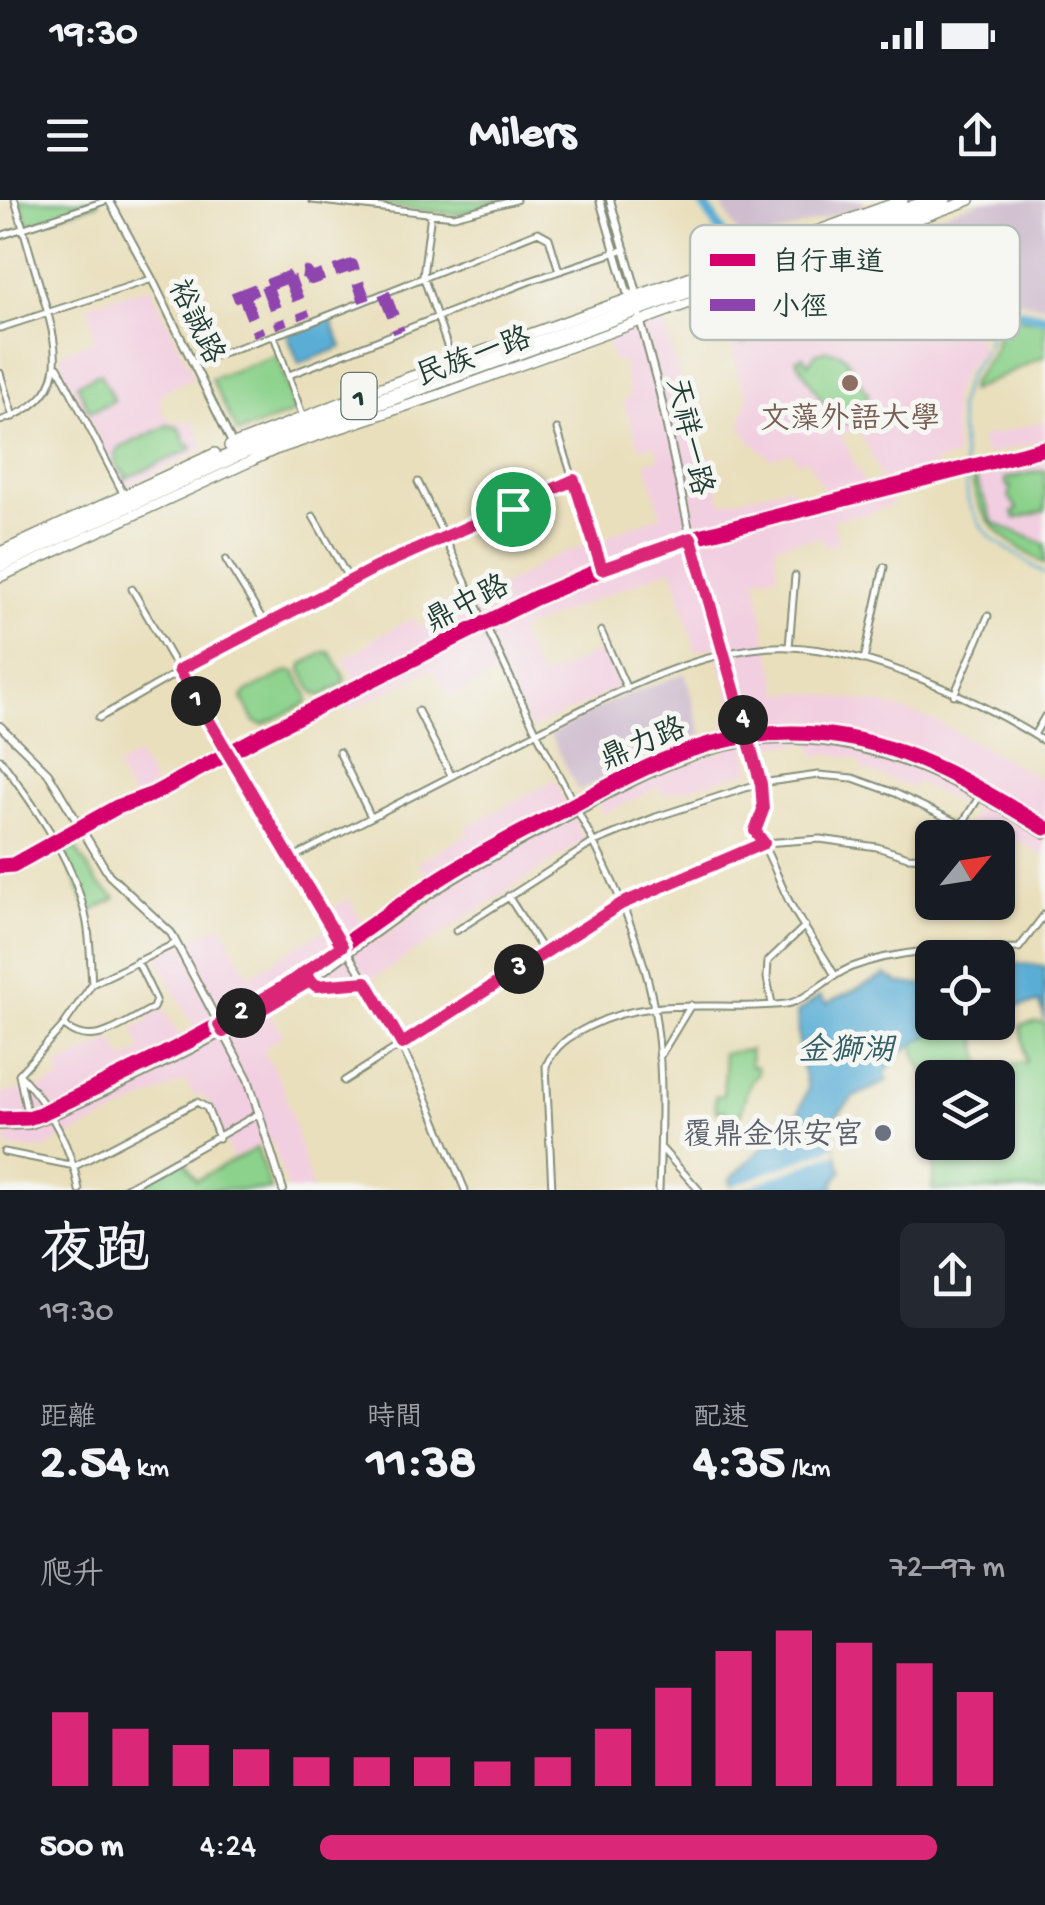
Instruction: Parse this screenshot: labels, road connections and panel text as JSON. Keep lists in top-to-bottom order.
{
  "streets": {
    "main road": ["民族一路", "1"],
    "street": [
      "裕誠路",
      "天祥一路",
      "鼎中路",
      "鼎力路"
    ]
  },
  "crossings": [
    ["裕誠路", "民族一路"],
    ["民族一路", "天祥一路"],
    ["天祥一路", "鼎中路"],
    ["天祥一路", "鼎力路"]
  ],
  "water": ["金獅湖"],
  "places": ["文藻外語大學", "覆鼎金保安宮"],
  "legend": ["自行車道", "小徑"],
  "north": "top right",
  "page": {
    "status": "19:30",
    "header": "Milers",
    "pins": [
      "1",
      "4",
      "3",
      "2"
    ],
    "heading": ["夜跑", "19:30"],
    "stats": [
      ["距離", "2.54 km"],
      ["時間", "11:38"],
      ["配速", "4:35 /km"]
    ],
    "chart": ["爬升", "72–97 m"],
    "list": [
      {
        "name": "500 m",
        "note": "4:24"
      }
    ]
  }
}
